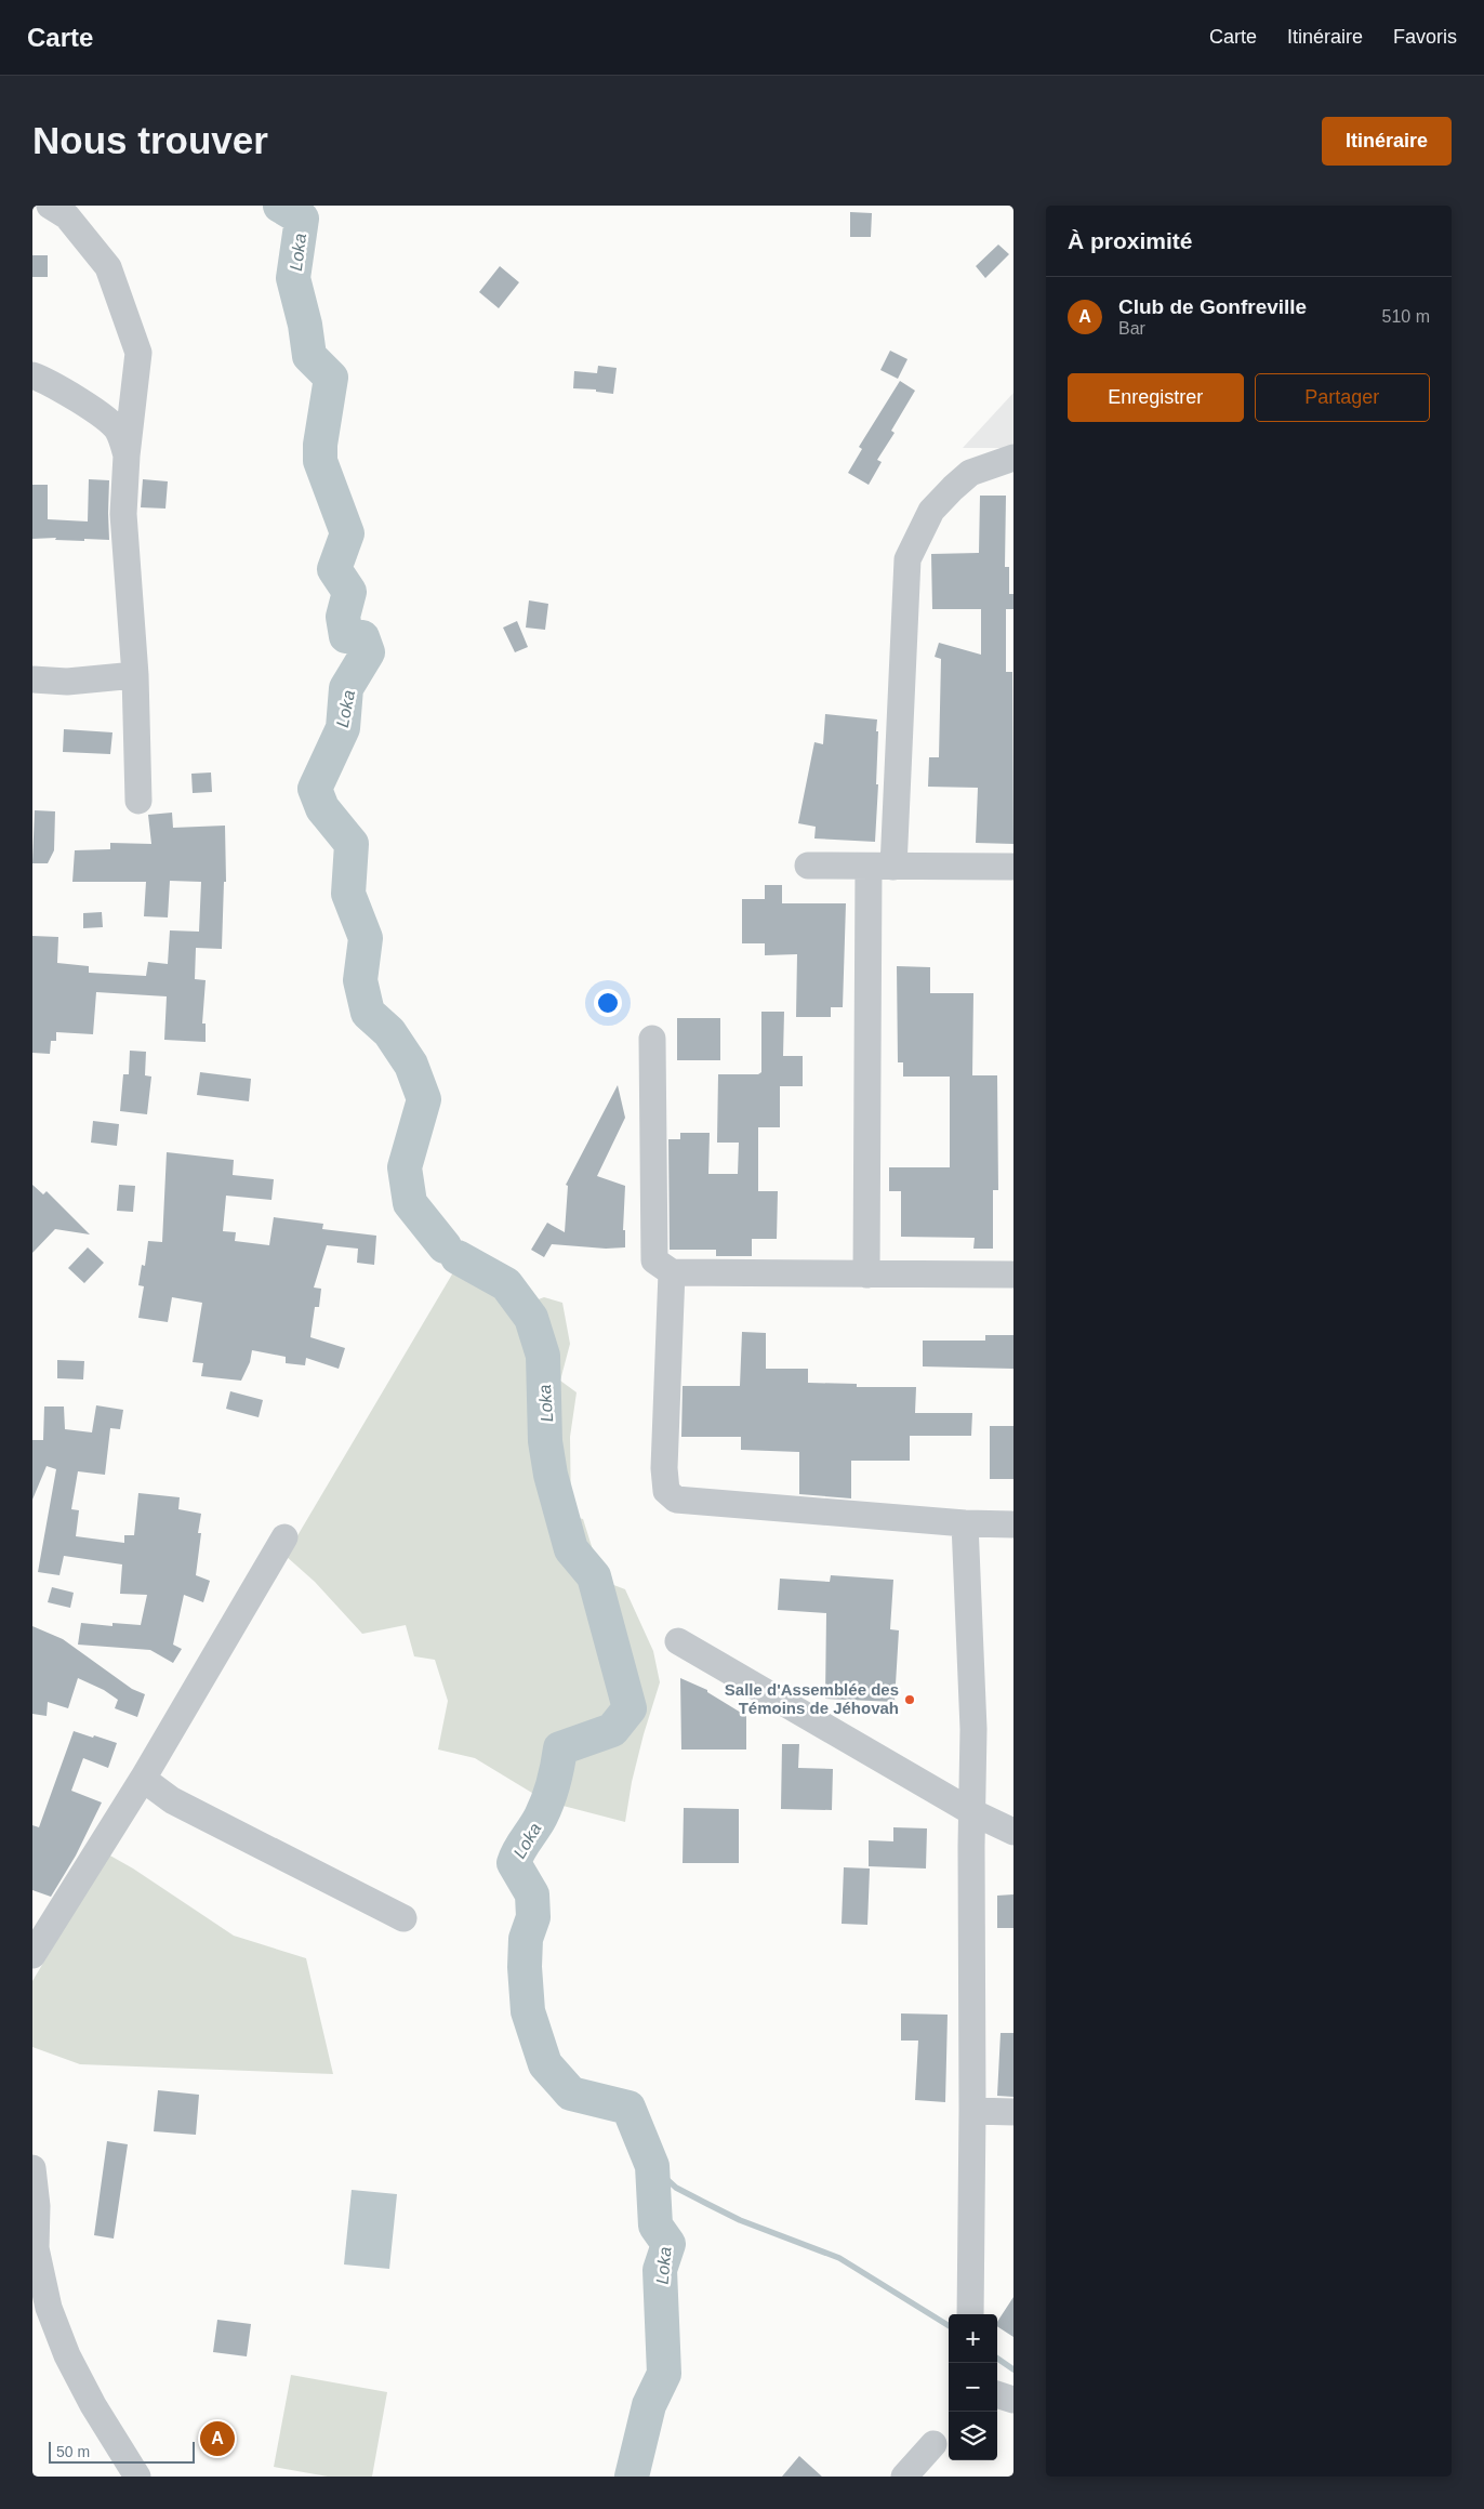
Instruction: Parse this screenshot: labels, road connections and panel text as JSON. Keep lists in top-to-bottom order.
{
  "water": ["Loka"],
  "places": ["Salle d'Assemblée des Témoins de Jéhovah"],
  "scale_bar": "50 m",
  "page": {
    "header": "Carte",
    "nav": ["Carte", "Itinéraire", "Favoris"],
    "buttons": [
      "Itinéraire",
      ["Enregistrer", "Partager"]
    ],
    "title": "Nous trouver",
    "heading": "À proximité",
    "list": [
      {
        "mark": "A",
        "name": "Club de Gonfreville",
        "note": "Bar",
        "value": "510 m"
      }
    ],
    "map_buttons": ["+", "−"],
    "pins": "A",
    "scale": "50 m"
  }
}
